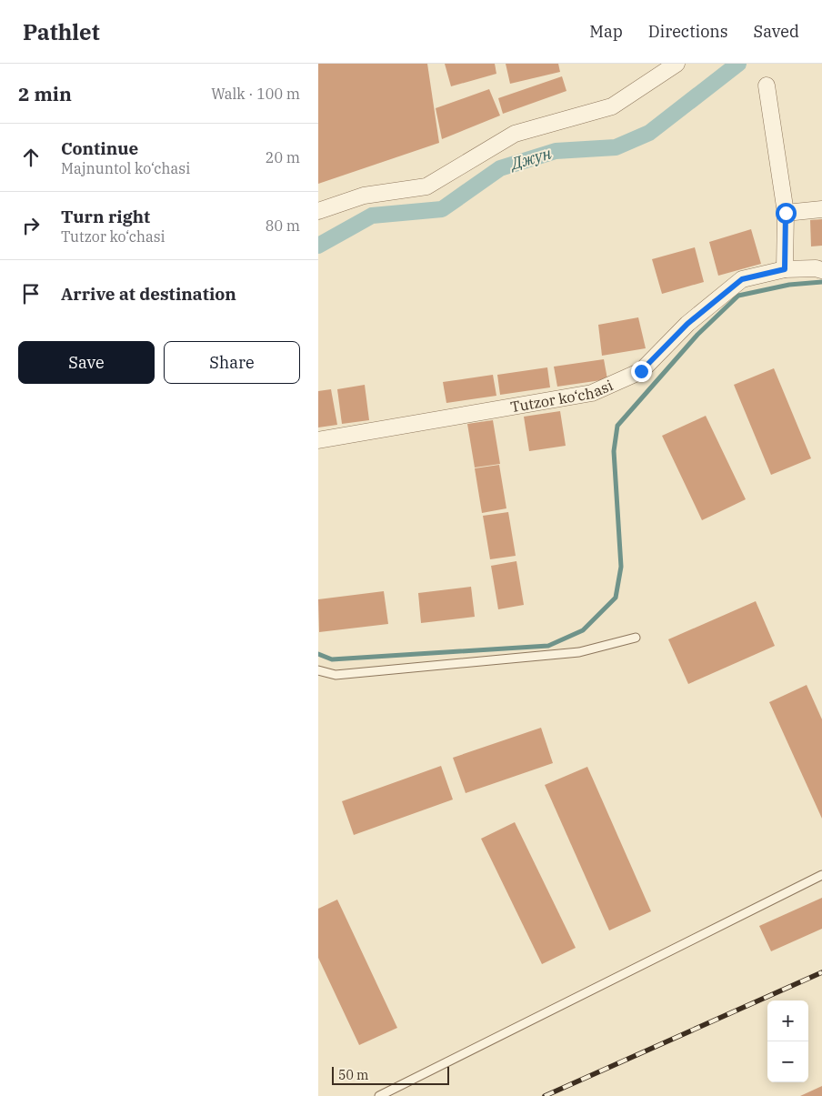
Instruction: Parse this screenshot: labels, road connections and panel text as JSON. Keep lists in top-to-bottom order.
{
  "streets": {
    "street": ["Tutzor ko‘chasi"]
  },
  "water": ["Джун"],
  "scale_bar": "50 m",
  "page": {
    "header": "Pathlet",
    "nav": ["Map", "Directions", "Saved"],
    "heading": ["2 min", "Walk · 100 m"],
    "list": [
      ["Continue", "Majnuntol ko‘chasi", "20 m"],
      ["Turn right", "Tutzor ko‘chasi", "80 m"],
      "Arrive at destination"
    ],
    "buttons": ["Save", "Share"],
    "map_buttons": ["+", "−"],
    "scale": "50 m"
  }
}
